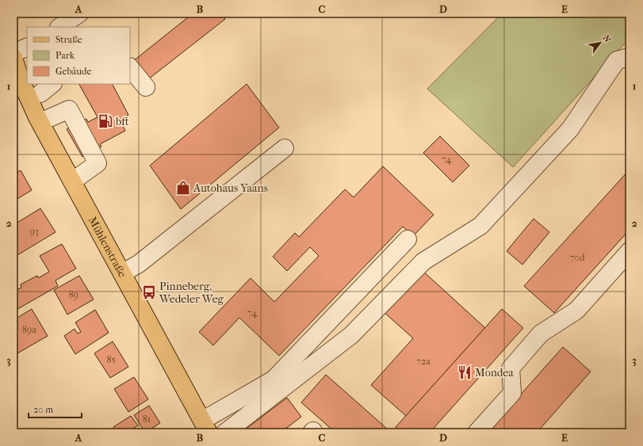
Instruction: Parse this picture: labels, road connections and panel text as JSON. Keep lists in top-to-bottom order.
{
  "streets": {
    "main road": ["Mühlenstraße"]
  },
  "places": {
    "fuel station": ["bft"],
    "shop": ["Autohaus Yaans"],
    "bus stop": ["Pinneberg, Wedeler Weg"],
    "restaurant": ["Mondea"]
  },
  "house_numbers": [
    "74",
    "93",
    "70d",
    "89",
    "74",
    "89a",
    "85",
    "72a",
    "81"
  ],
  "legend": ["Straße", "Park", "Gebäude"],
  "scale_bar": "20 m",
  "north": "top right",
  "grid": {
    "columns": [
      "A",
      "B",
      "C",
      "D",
      "E"
    ],
    "rows": ["1", "2", "3"]
  }
}
